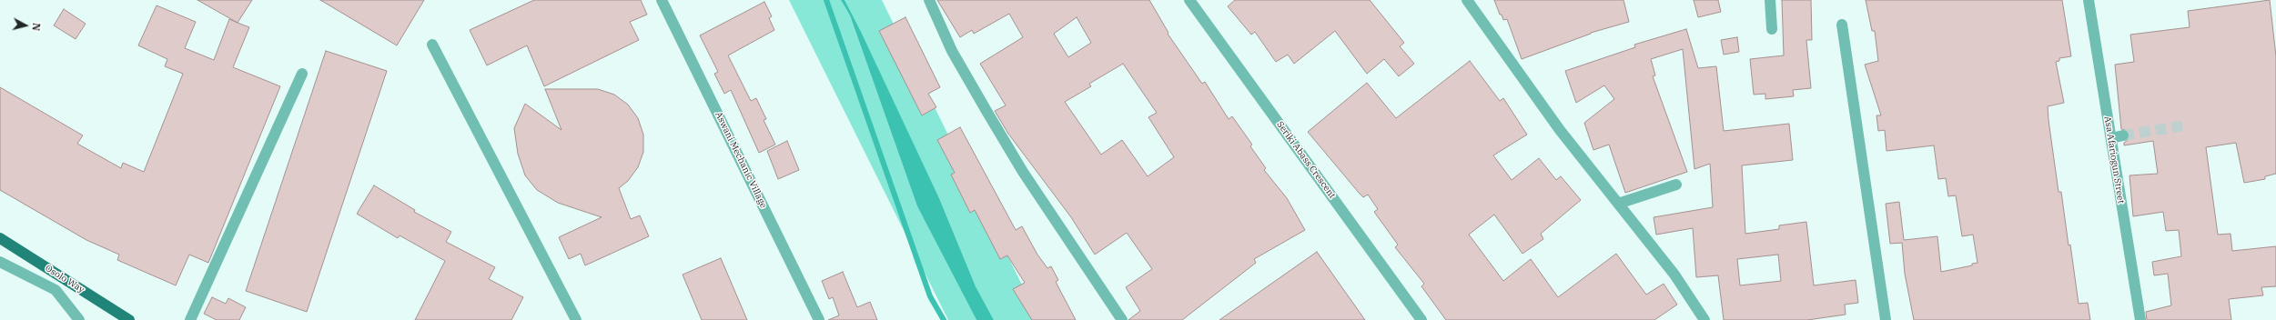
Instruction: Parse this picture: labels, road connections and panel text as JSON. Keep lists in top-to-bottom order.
{
  "streets": {
    "main road": ["Osolo Way"],
    "street": ["Aswani Mechanic Village", "Seriki Abass Crescent", "Asa Afariogun Street"]
  },
  "north": "right"
}
